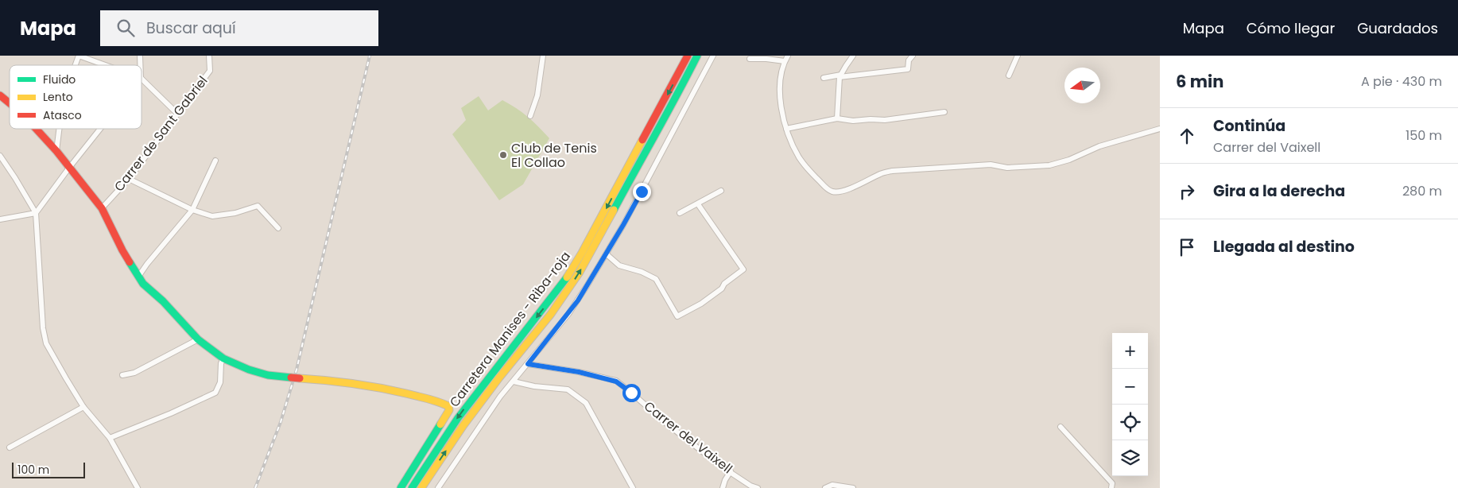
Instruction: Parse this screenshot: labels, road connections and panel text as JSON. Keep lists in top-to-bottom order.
{
  "streets": {
    "main road": ["Carretera Manises - Riba-roja"],
    "street": ["Carrer de Sant Gabriel", "Carrer del Vaixell"]
  },
  "places": ["Club de Tenis El Collao"],
  "legend": ["Fluido", "Lento", "Atasco"],
  "scale_bar": "100 m",
  "north": "left",
  "page": {
    "header": "Mapa",
    "search": "Buscar aquí",
    "nav": ["Mapa", "Cómo llegar", "Guardados"],
    "heading": ["6 min", "A pie · 430 m"],
    "list": [
      ["Continúa", "Carrer del Vaixell", "150 m"],
      ["Gira a la derecha", "280 m"],
      "Llegada al destino"
    ],
    "map_buttons": ["+", "−"],
    "scale": "100 m"
  }
}
